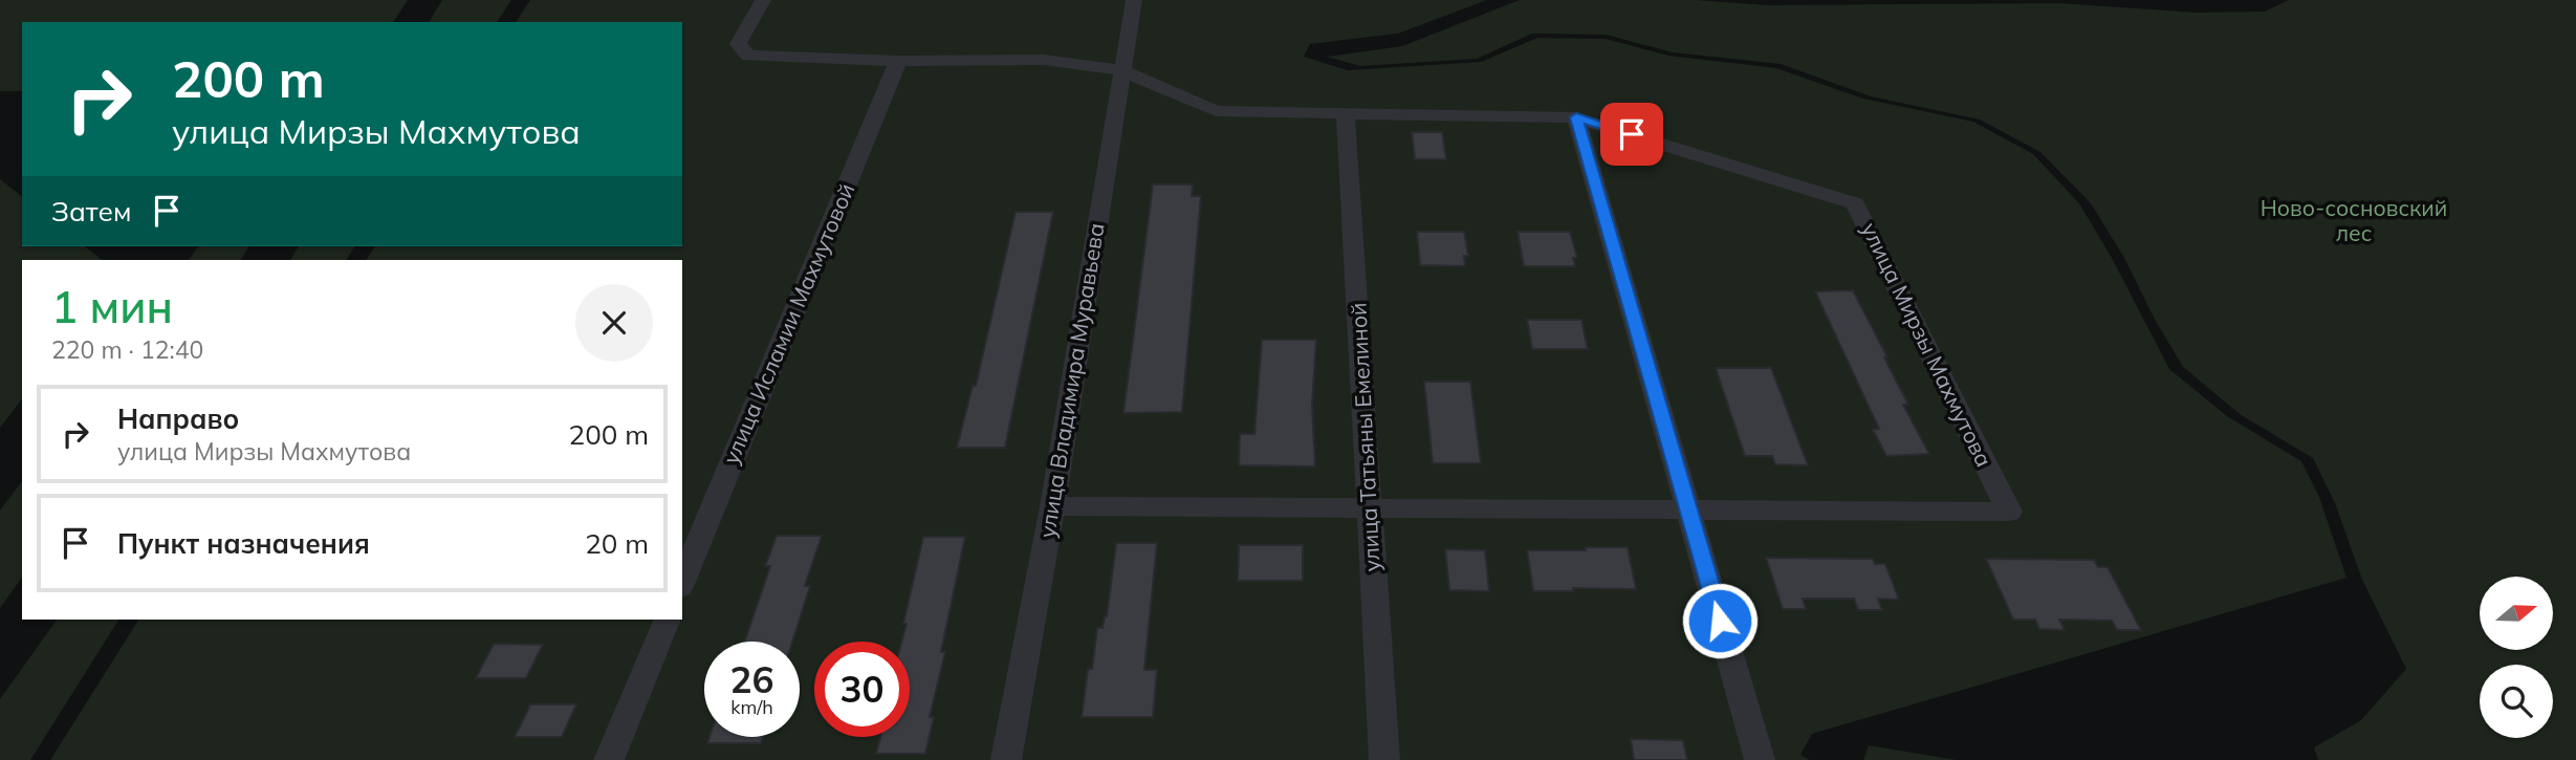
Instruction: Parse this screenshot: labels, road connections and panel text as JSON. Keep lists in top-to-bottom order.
{
  "streets": {
    "street": [
      "улица Исламии Махмутовой",
      "улица Мирзы Махмутова",
      "улица Владимира Муравьева",
      "улица Татьяны Емелиной"
    ]
  },
  "crossings": [
    ["улица Мирзы Махмутова", "улица Владимира Муравьева"],
    ["улица Мирзы Махмутова", "улица Татьяны Емелиной"]
  ],
  "parks": ["Ново-сосновский лес"],
  "north": "right",
  "page": {
    "turn": ["200 m", "улица Мирзы Махмутова"],
    "then": "Затем",
    "heading": ["1 мин", "220 m · 12:40"],
    "list": [
      {
        "name": "Направо",
        "note": "улица Мирзы Махмутова",
        "value": "200 m"
      },
      {
        "name": "Пункт назначения",
        "value": "20 m"
      }
    ],
    "speed": "26 km/h",
    "limit": "30"
  }
}
